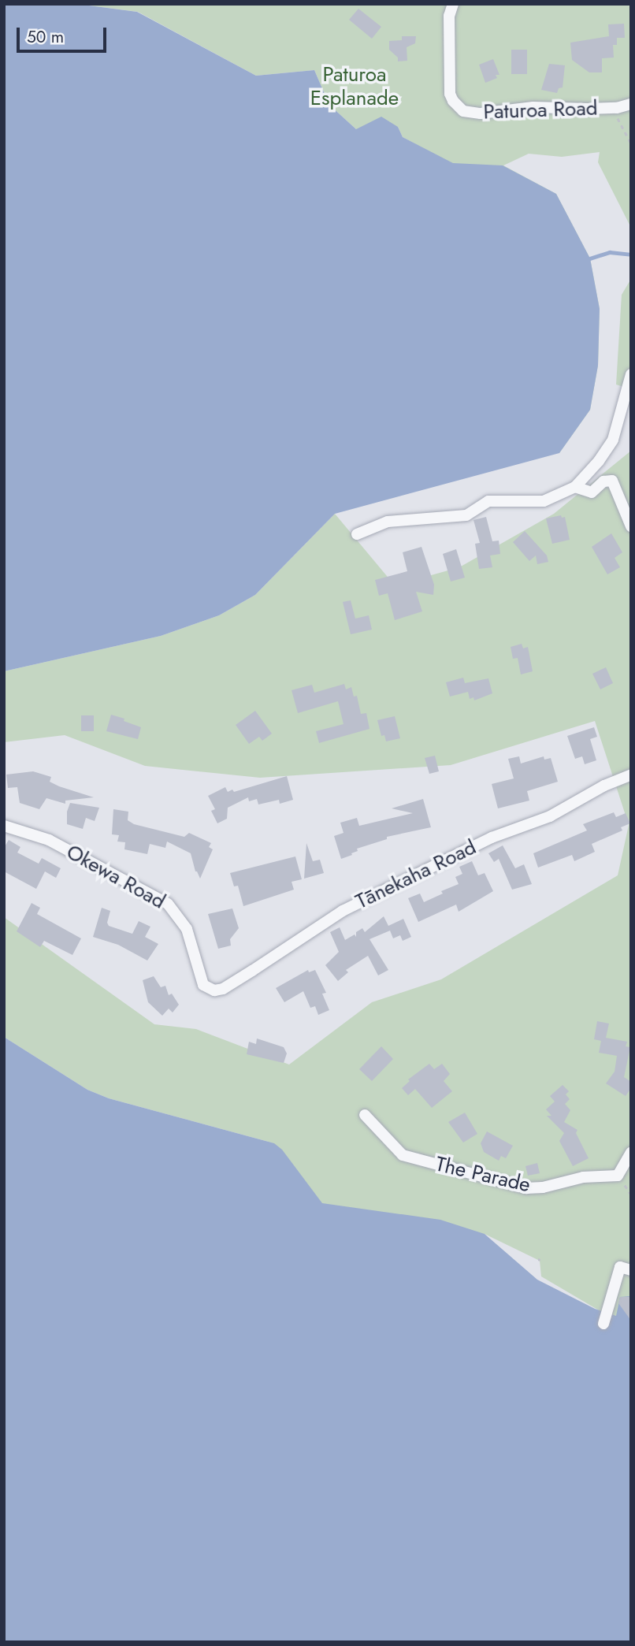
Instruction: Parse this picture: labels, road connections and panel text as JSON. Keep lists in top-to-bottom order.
{
  "streets": {
    "street": [
      "Paturoa Road",
      "Tānekaha Road",
      "Okewa Road",
      "The Parade"
    ]
  },
  "crossings": [
    ["Tānekaha Road", "Okewa Road"]
  ],
  "parks": ["Paturoa Esplanade"],
  "scale_bar": "50 m"
}
